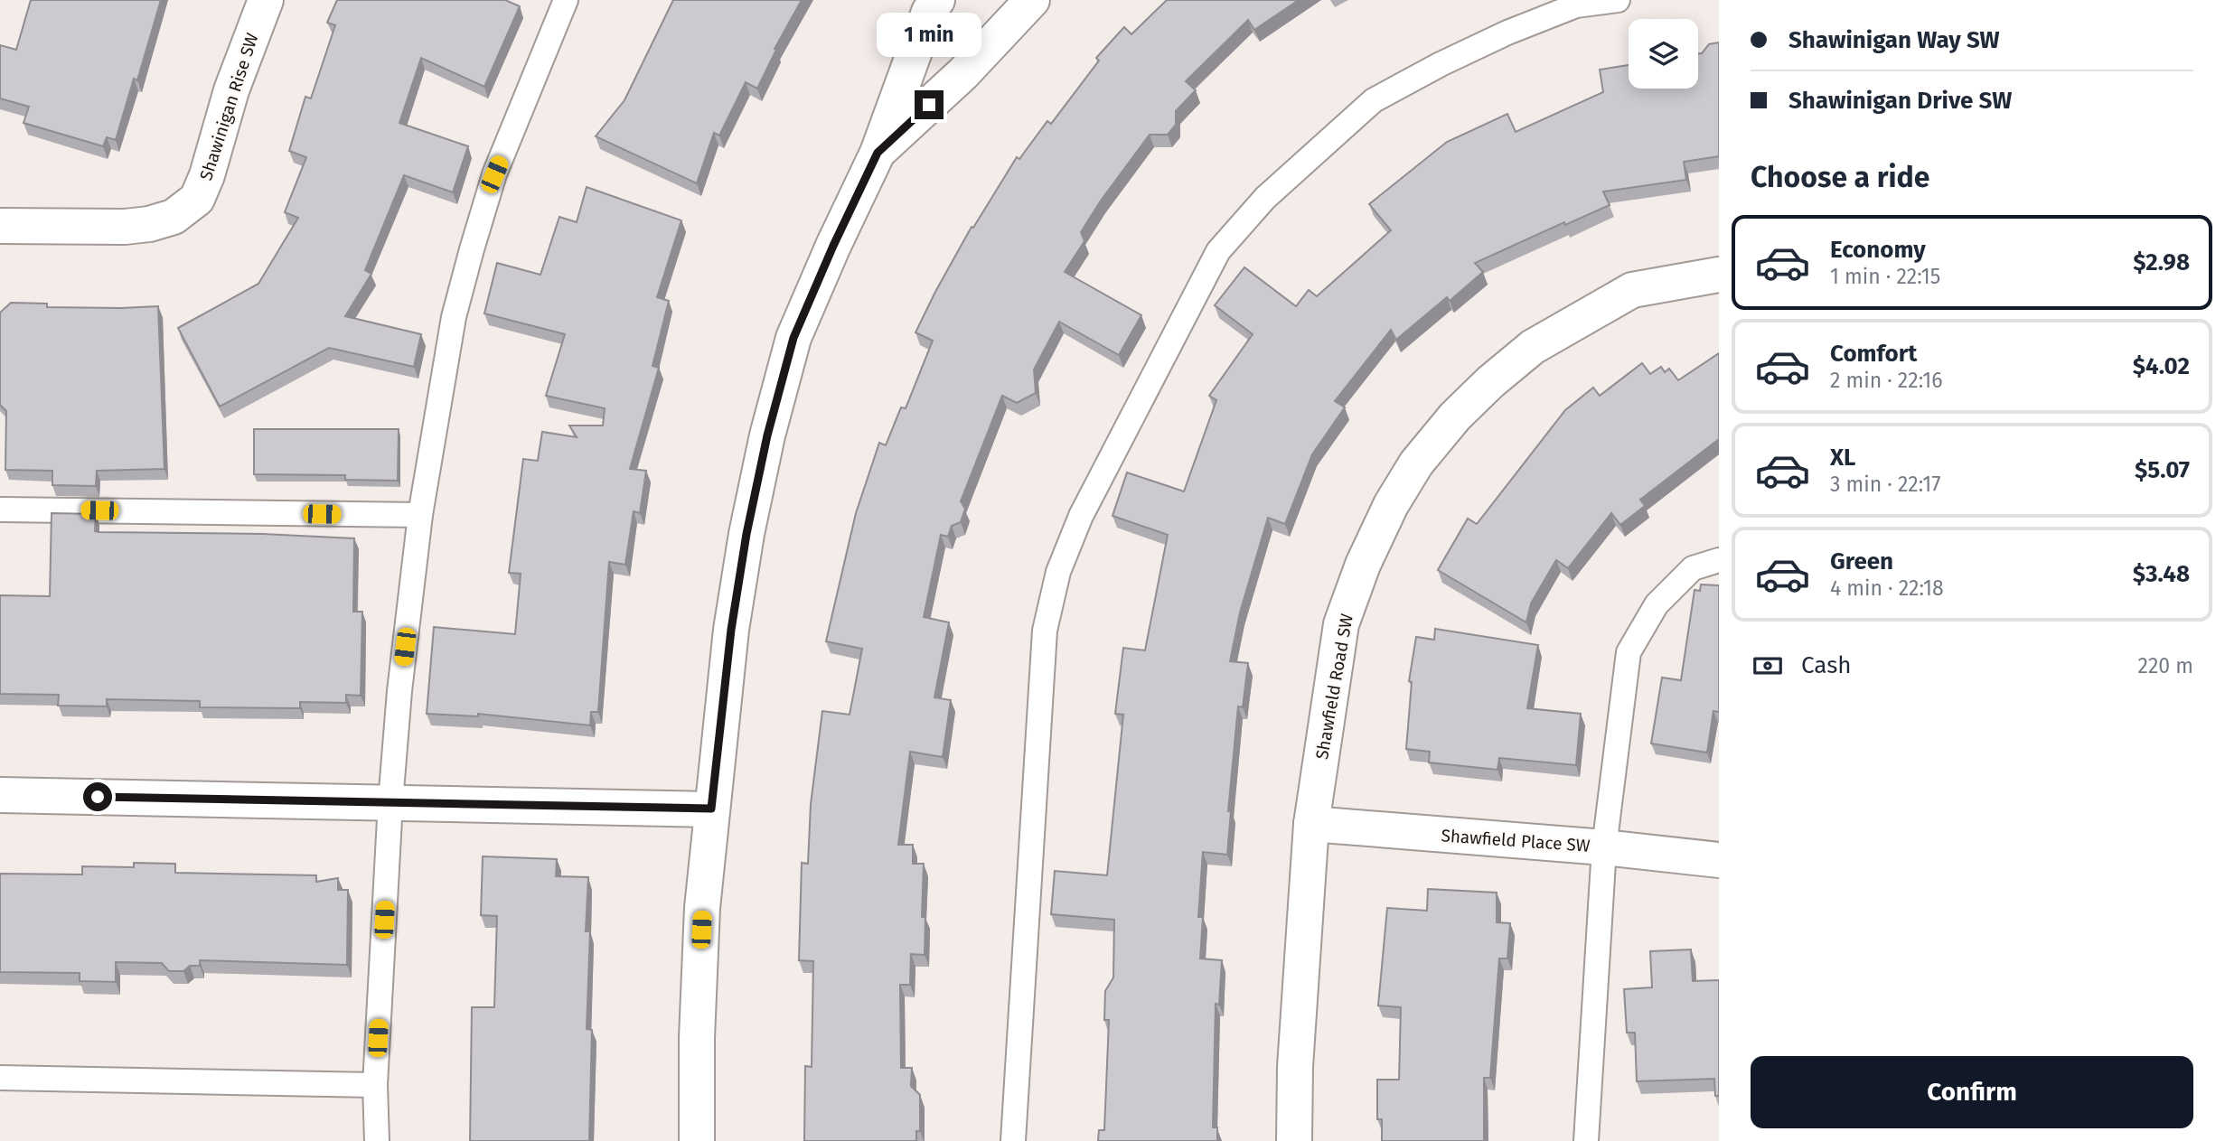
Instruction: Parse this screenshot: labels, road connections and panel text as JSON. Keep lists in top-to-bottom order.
{
  "streets": {
    "street": ["Shawinigan Rise SW", "Shawfield Road SW", "Shawfield Place SW"]
  },
  "crossings": [
    ["Shawfield Road SW", "Shawfield Place SW"]
  ],
  "page": {
    "banner": ["Shawinigan Way SW", "Shawinigan Drive SW"],
    "bubble": "1 min",
    "heading": "Choose a ride",
    "list": [
      {
        "name": "Economy",
        "note": "1 min · 22:15",
        "value": "$2.98"
      },
      {
        "name": "Comfort",
        "note": "2 min · 22:16",
        "value": "$4.02"
      },
      {
        "name": "XL",
        "note": "3 min · 22:17",
        "value": "$5.07"
      },
      {
        "name": "Green",
        "note": "4 min · 22:18",
        "value": "$3.48"
      }
    ],
    "pay": ["Cash", "220 m"],
    "buttons": "Confirm"
  }
}
